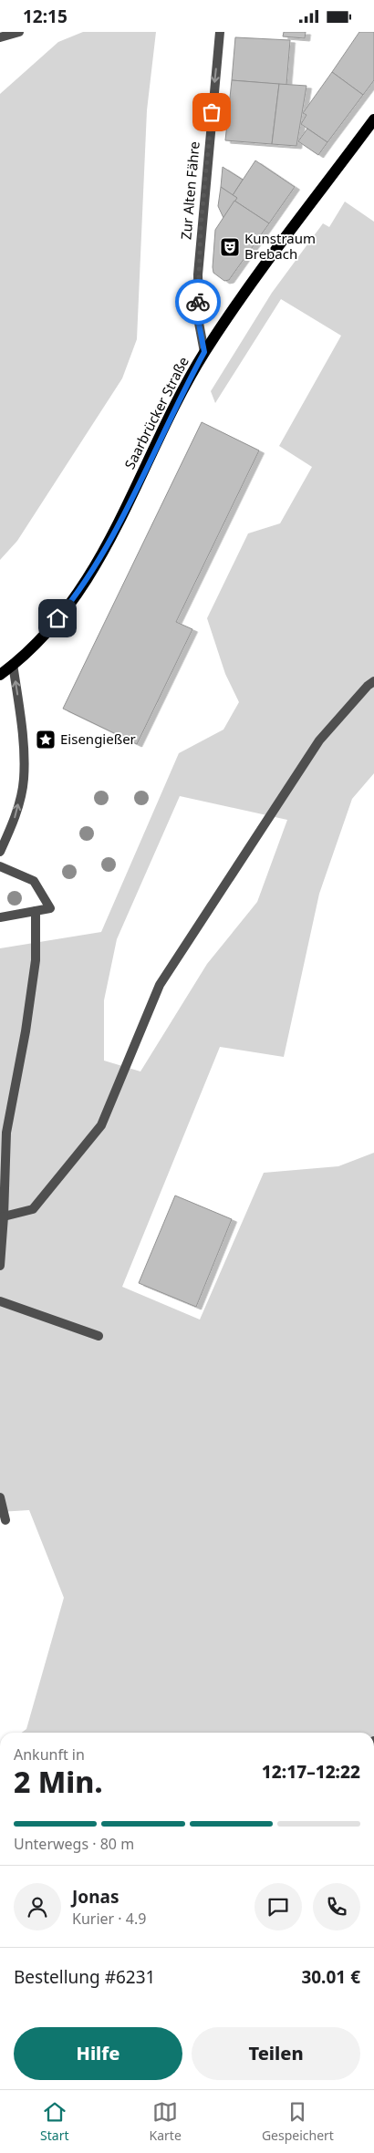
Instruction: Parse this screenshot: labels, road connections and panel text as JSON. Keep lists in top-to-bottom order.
{
  "streets": {
    "main road": ["Saarbrücker Straße"],
    "street": ["Zur Alten Fähre"]
  },
  "crossings": [
    ["Zur Alten Fähre", "Saarbrücker Straße"]
  ],
  "one_way": ["Zur Alten Fähre"],
  "places": {
    "theatre": ["Kunstraum Brebach"],
    "place": ["Eisengießer"]
  },
  "page": {
    "status": "12:15",
    "heading": ["2 Min.", "Ankunft in", "12:17–12:22"],
    "panel": [
      "Jonas",
      "Kurier · 4.9",
      "Bestellung #6231",
      "30.01 €"
    ],
    "bar": "Unterwegs · 80 m",
    "buttons": ["Hilfe", "Teilen"],
    "tabs": ["Start", "Karte", "Gespeichert"]
  }
}
